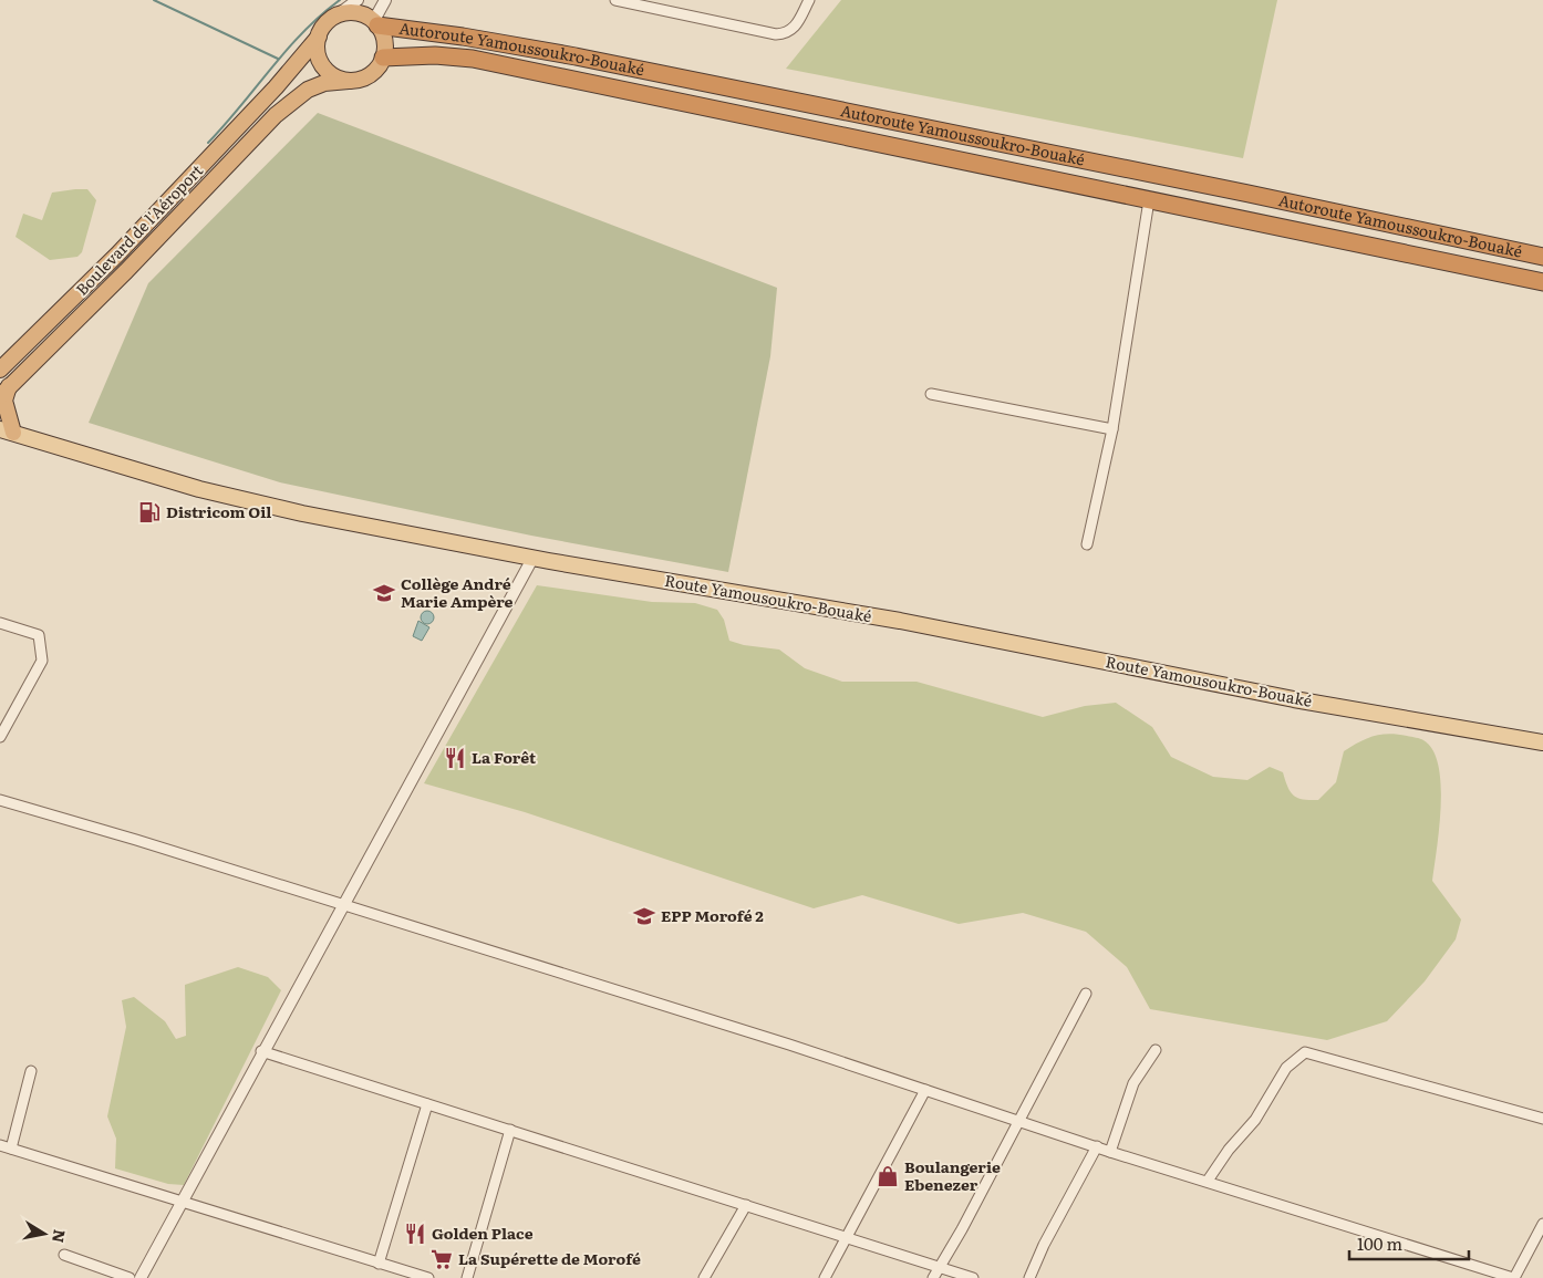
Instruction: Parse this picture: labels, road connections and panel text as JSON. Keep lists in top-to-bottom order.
{
  "streets": {
    "highway": ["Autoroute Yamoussoukro-Bouaké", "Boulevard de l'Aéroport"],
    "main road": ["Route Yamousoukro-Bouaké"]
  },
  "crossings": [
    ["Autoroute Yamoussoukro-Bouaké", "Boulevard de l'Aéroport"]
  ],
  "places": {
    "fuel station": ["Districom Oil"],
    "school or university": ["Collège André Marie Ampère", "EPP Morofé 2"],
    "restaurant": ["La Forêt", "Golden Place"],
    "shop": ["Boulangerie Ebenezer"],
    "supermarket": ["La Supérette de Morofé"]
  },
  "scale_bar": "100 m",
  "north": "right"
}
